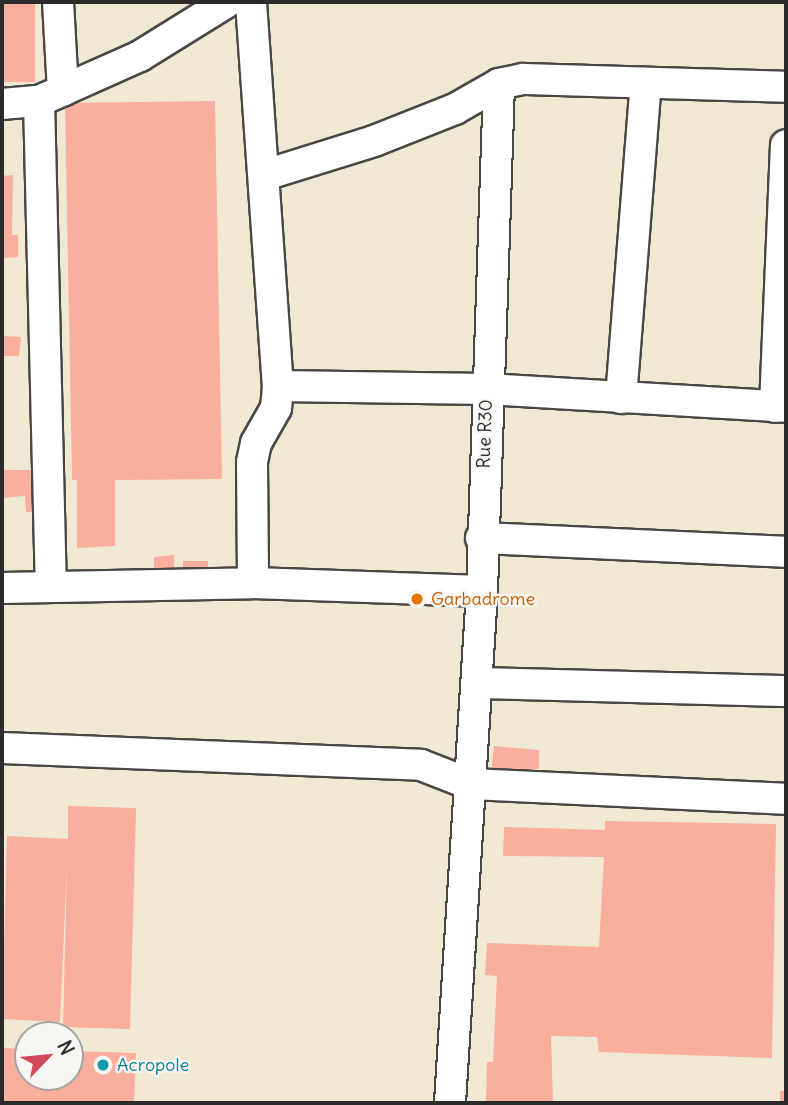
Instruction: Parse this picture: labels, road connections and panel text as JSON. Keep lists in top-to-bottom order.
{
  "streets": {
    "street": ["Rue R30"]
  },
  "places": ["Garbadrome", "Acropole"],
  "north": "top right"
}
